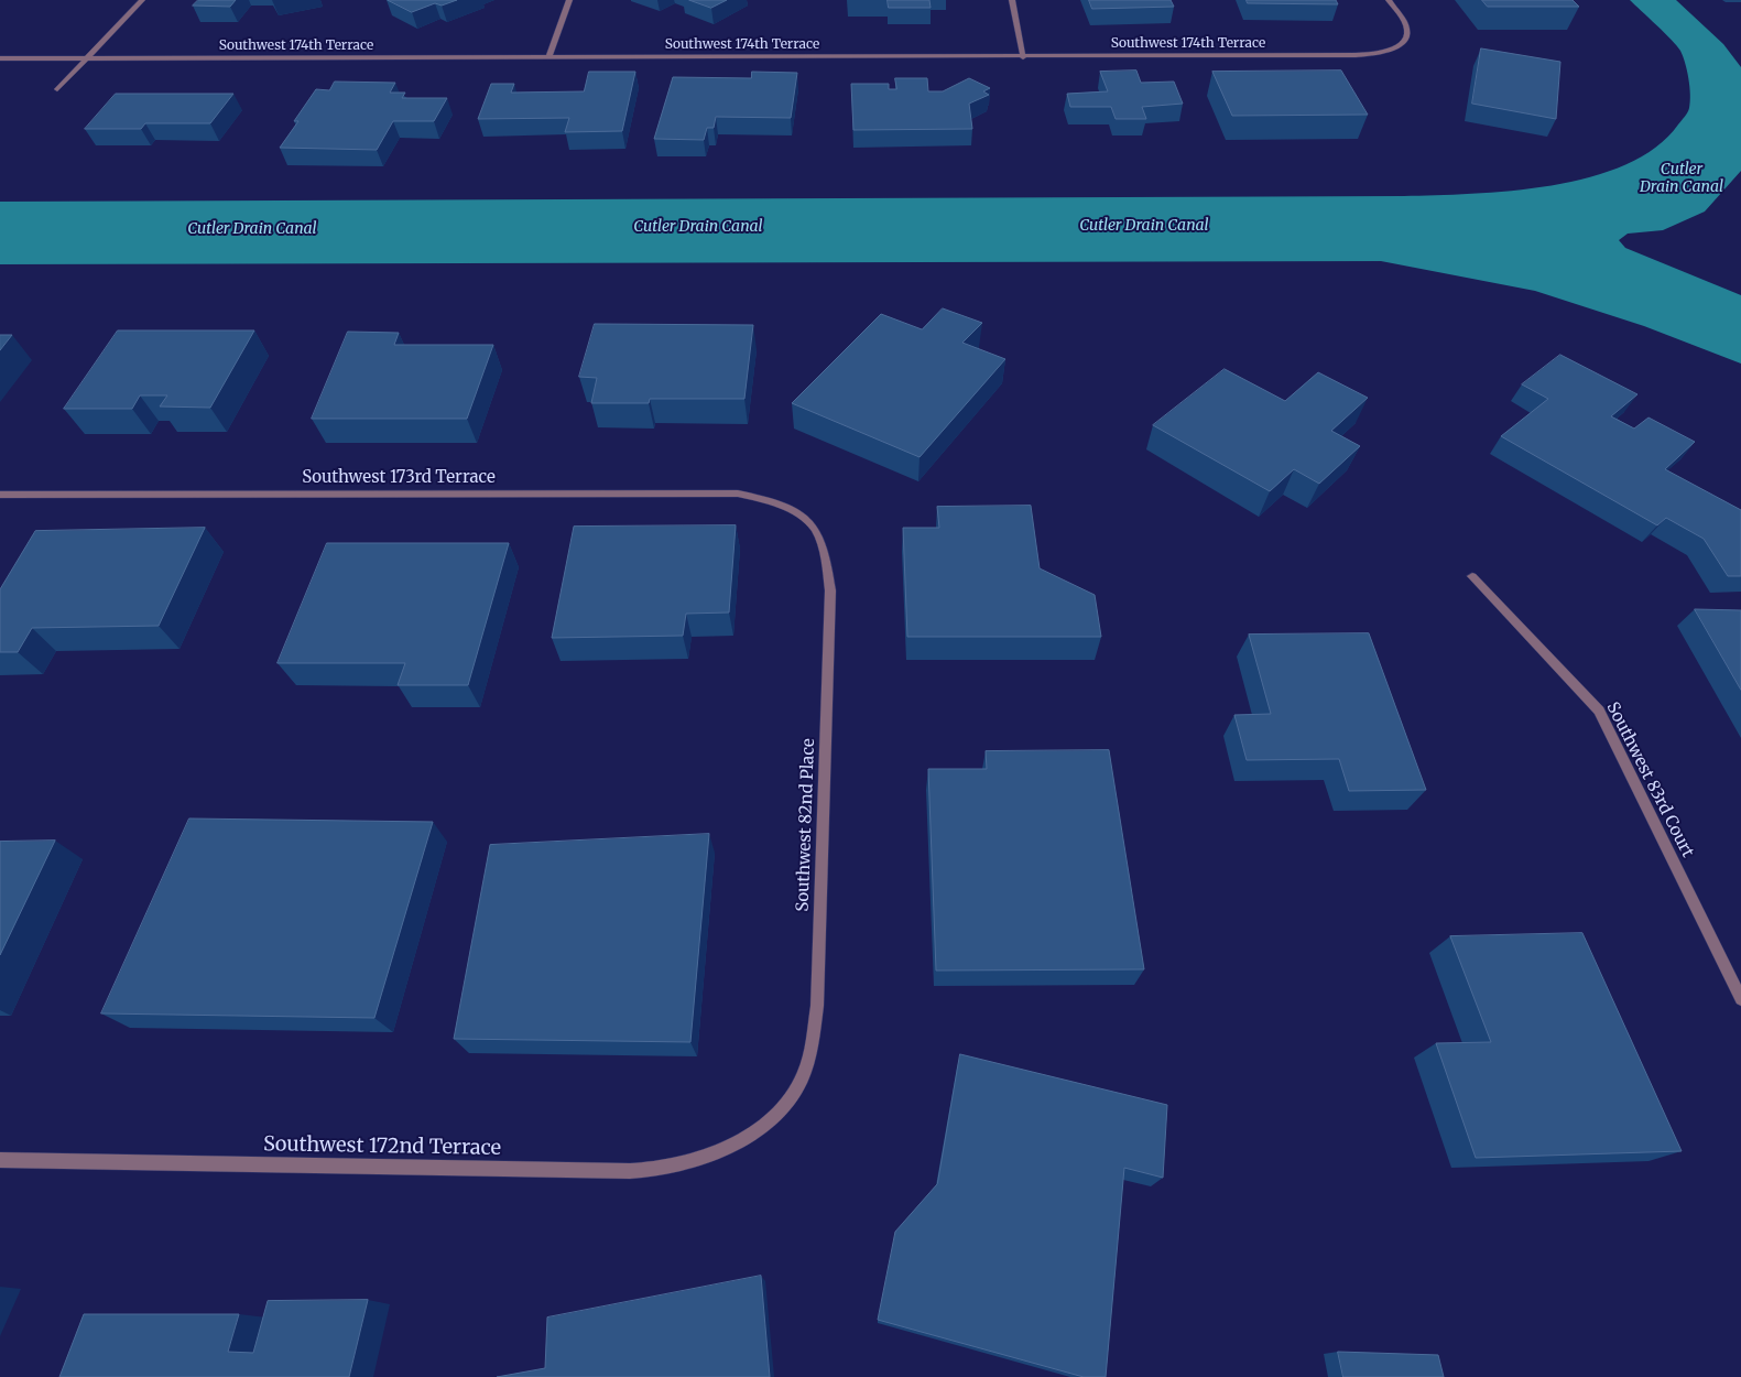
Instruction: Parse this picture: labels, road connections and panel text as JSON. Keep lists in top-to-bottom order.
{
  "streets": {
    "street": [
      "Southwest 174th Terrace",
      "Southwest 173rd Terrace",
      "Southwest 83rd Court",
      "Southwest 82nd Place",
      "Southwest 172nd Terrace"
    ]
  },
  "crossings": [
    ["Southwest 173rd Terrace", "Southwest 82nd Place"],
    ["Southwest 82nd Place", "Southwest 172nd Terrace"]
  ],
  "water": ["Cutler Drain Canal"]
}
